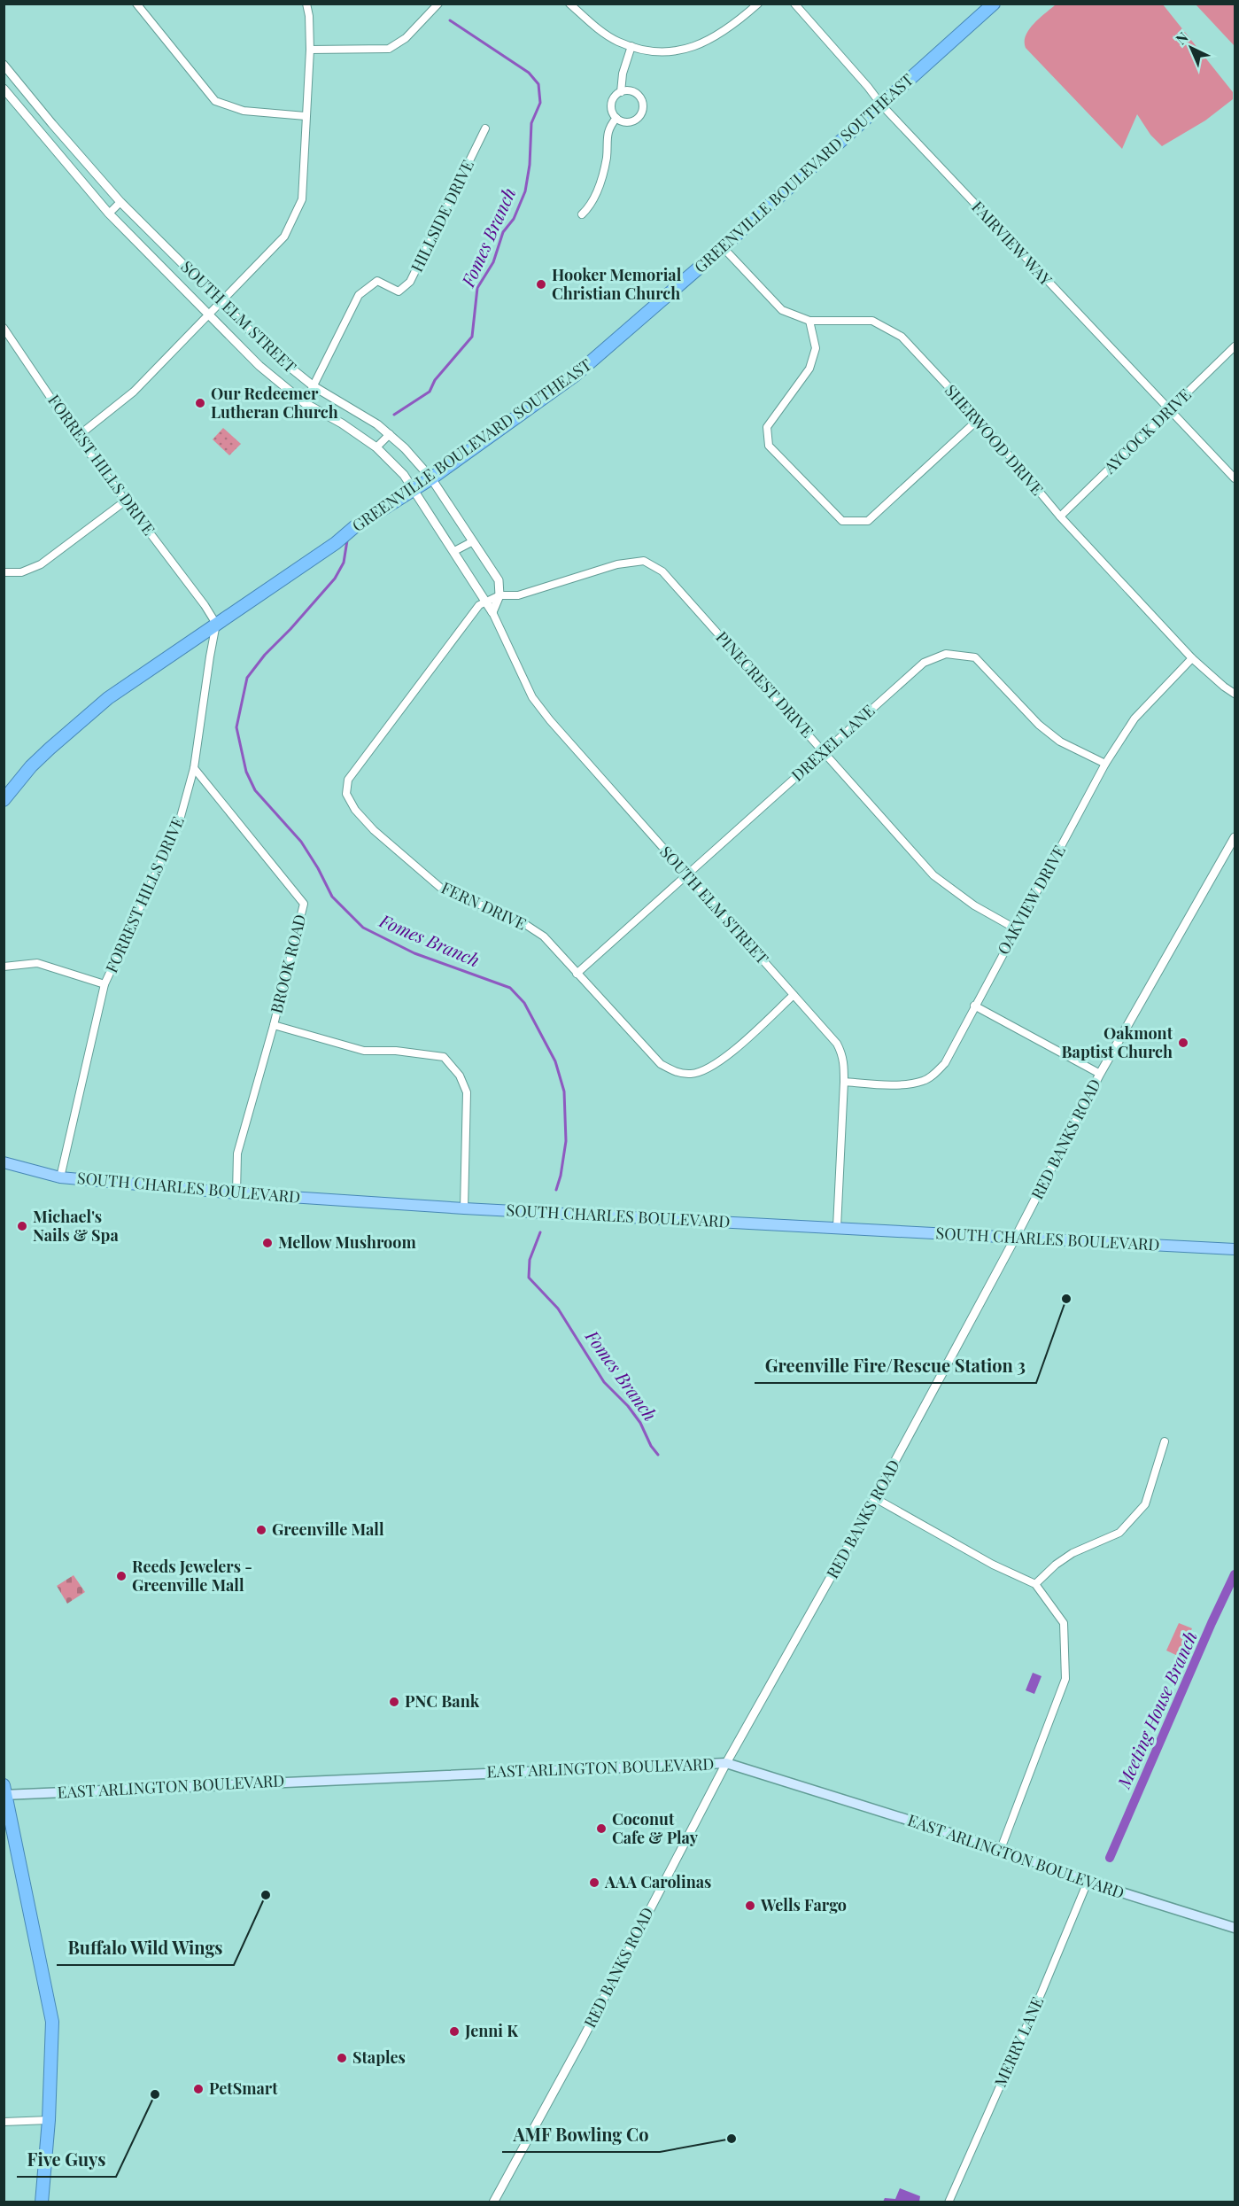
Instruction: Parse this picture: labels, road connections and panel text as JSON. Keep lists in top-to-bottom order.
{
  "streets": {
    "highway": ["GREENVILLE BOULEVARD SOUTHEAST"],
    "main road": ["SOUTH CHARLES BOULEVARD", "EAST ARLINGTON BOULEVARD"],
    "street": [
      "HILLSIDE DRIVE",
      "FAIRVIEW WAY",
      "SOUTH ELM STREET",
      "AYCOCK DRIVE",
      "SHERWOOD DRIVE",
      "FORREST HILLS DRIVE",
      "PINECREST DRIVE",
      "DREXEL LANE",
      "OAKVIEW DRIVE",
      "FERN DRIVE",
      "BROOK ROAD",
      "RED BANKS ROAD",
      "MERRY LANE"
    ]
  },
  "crossings": [
    ["GREENVILLE BOULEVARD SOUTHEAST", "FAIRVIEW WAY"],
    ["GREENVILLE BOULEVARD SOUTHEAST", "SOUTH ELM STREET"],
    ["GREENVILLE BOULEVARD SOUTHEAST", "SHERWOOD DRIVE"],
    ["GREENVILLE BOULEVARD SOUTHEAST", "FORREST HILLS DRIVE"],
    ["HILLSIDE DRIVE", "SOUTH ELM STREET"],
    ["FAIRVIEW WAY", "AYCOCK DRIVE"],
    ["SOUTH ELM STREET", "PINECREST DRIVE"],
    ["SOUTH ELM STREET", "DREXEL LANE"],
    ["SOUTH ELM STREET", "OAKVIEW DRIVE"],
    ["SOUTH ELM STREET", "FERN DRIVE"],
    ["SOUTH ELM STREET", "SOUTH CHARLES BOULEVARD"],
    ["AYCOCK DRIVE", "SHERWOOD DRIVE"],
    ["SHERWOOD DRIVE", "OAKVIEW DRIVE"],
    ["FORREST HILLS DRIVE", "BROOK ROAD"],
    ["FORREST HILLS DRIVE", "SOUTH CHARLES BOULEVARD"],
    ["PINECREST DRIVE", "DREXEL LANE"],
    ["PINECREST DRIVE", "OAKVIEW DRIVE"],
    ["PINECREST DRIVE", "FERN DRIVE"],
    ["DREXEL LANE", "OAKVIEW DRIVE"],
    ["DREXEL LANE", "FERN DRIVE"],
    ["BROOK ROAD", "SOUTH CHARLES BOULEVARD"],
    ["RED BANKS ROAD", "SOUTH CHARLES BOULEVARD"],
    ["RED BANKS ROAD", "EAST ARLINGTON BOULEVARD"],
    ["EAST ARLINGTON BOULEVARD", "MERRY LANE"]
  ],
  "water": ["Fomes Branch", "Meeting House Branch"],
  "places": [
    "Hooker Memorial Christian Church",
    "Our Redeemer Lutheran Church",
    "Oakmont Baptist Church",
    "Michael's Nails & Spa",
    "Mellow Mushroom",
    "Greenville Fire/Rescue Station 3",
    "Greenville Mall",
    "Reeds Jewelers - Greenville Mall",
    "PNC Bank",
    "Coconut Cafe & Play",
    "AAA Carolinas",
    "Buffalo Wild Wings",
    "Wells Fargo",
    "Jenni K",
    "Staples",
    "PetSmart",
    "Five Guys",
    "AMF Bowling Co"
  ],
  "north": "top left"
}
